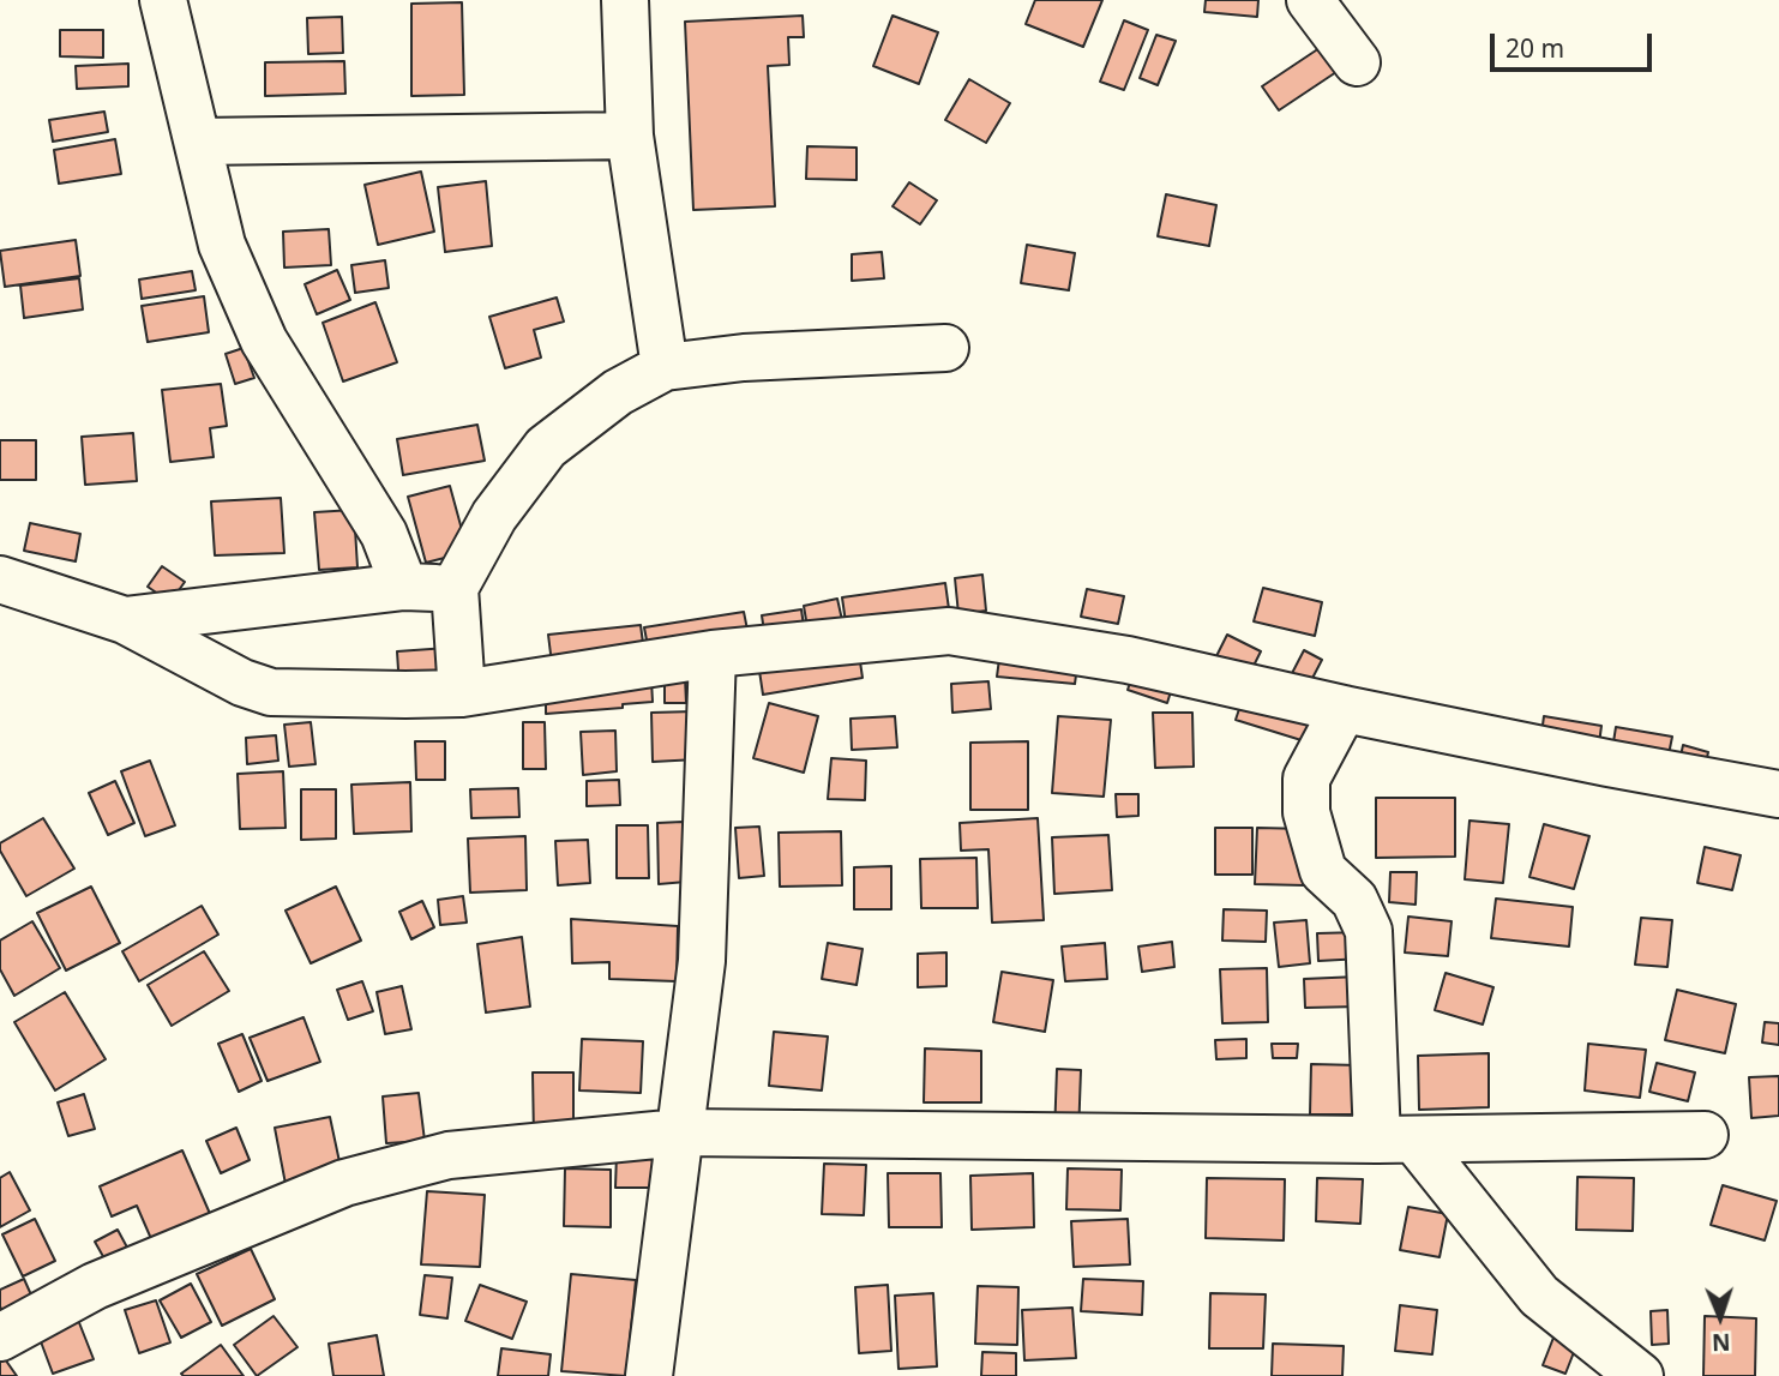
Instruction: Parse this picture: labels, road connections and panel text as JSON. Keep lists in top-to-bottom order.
{
  "scale_bar": "20 m",
  "north": "bottom"
}
